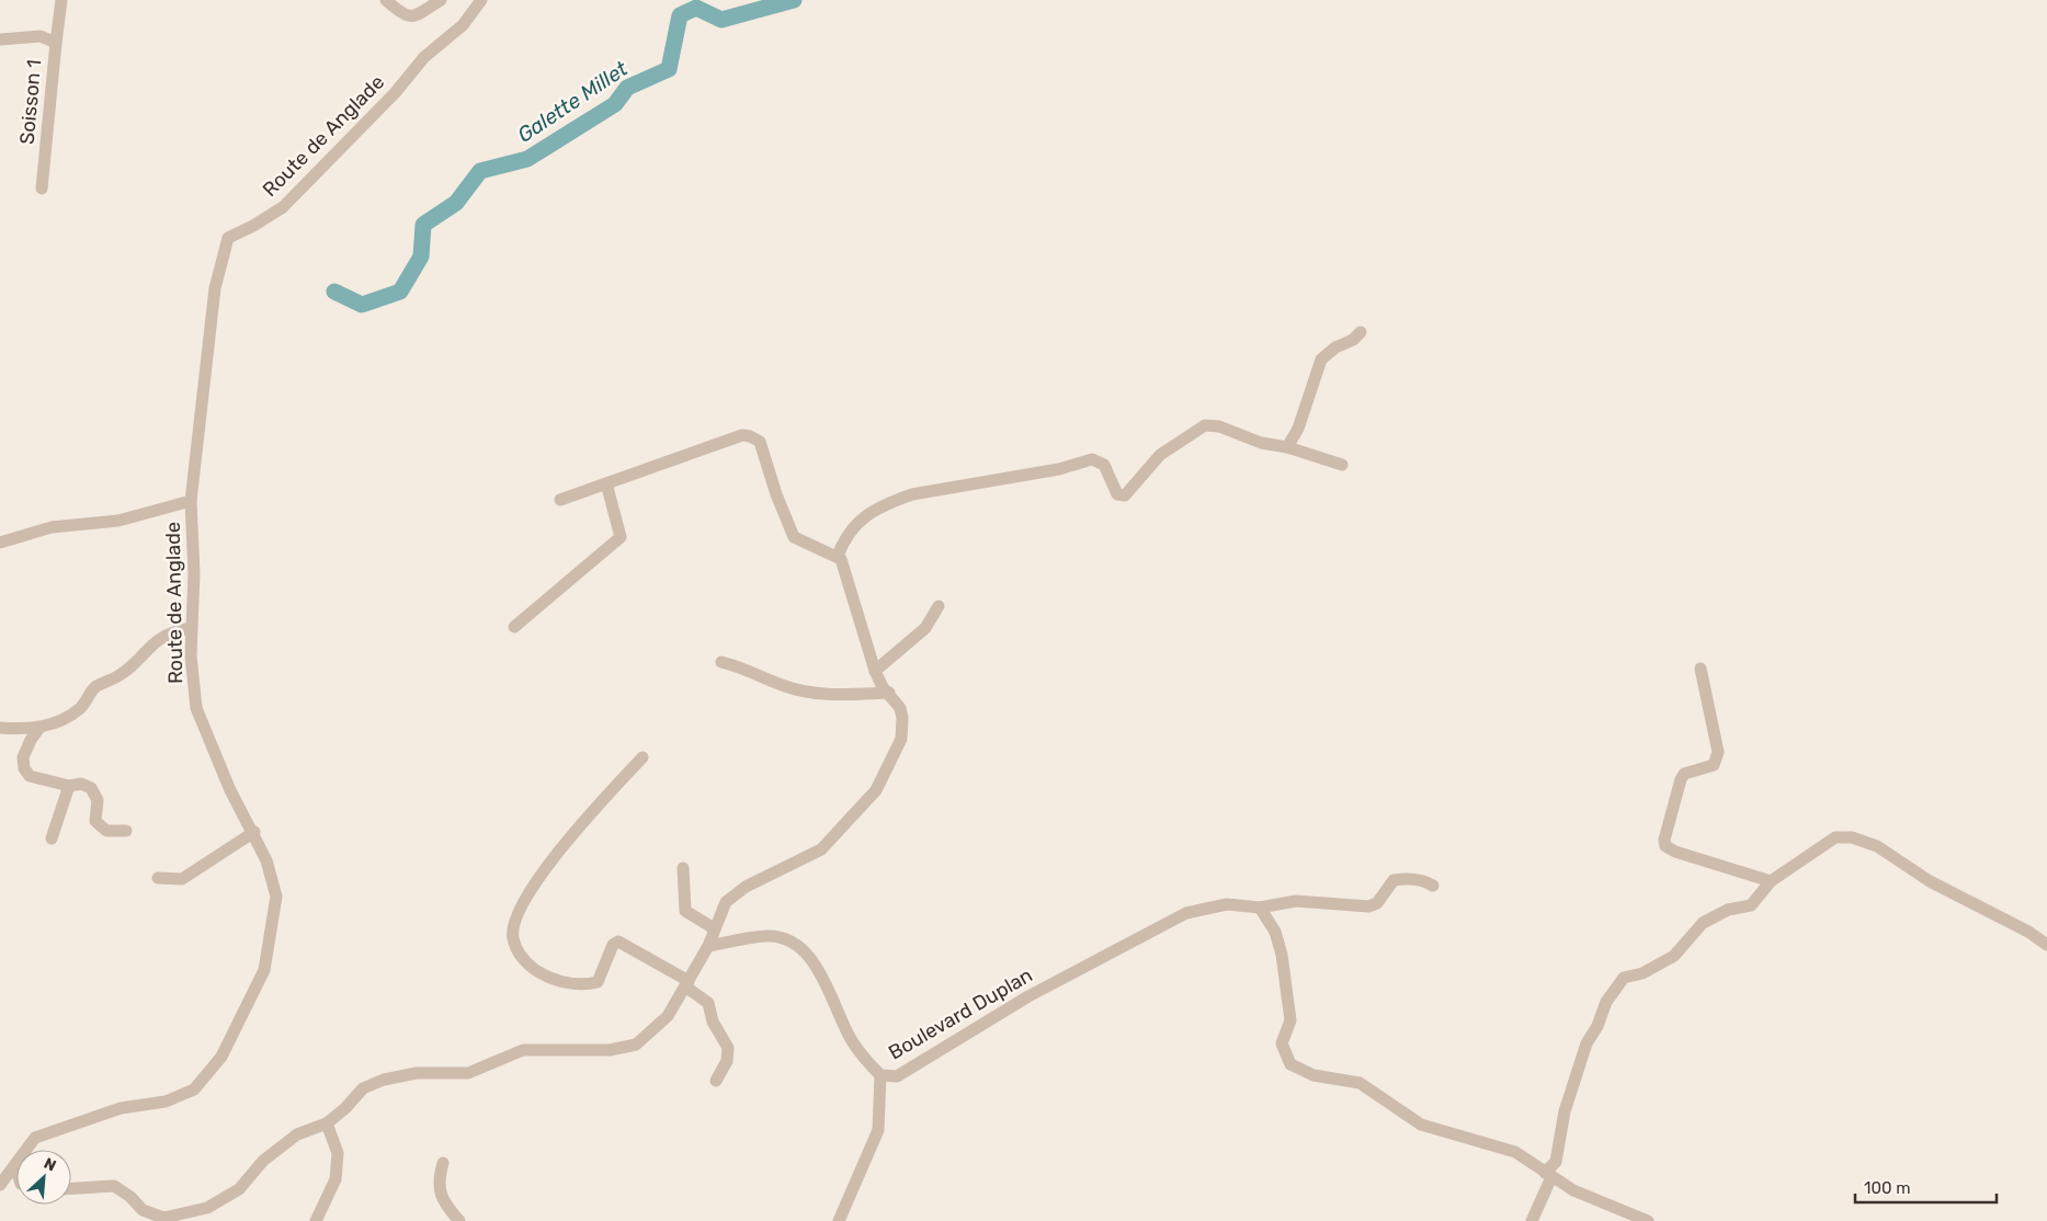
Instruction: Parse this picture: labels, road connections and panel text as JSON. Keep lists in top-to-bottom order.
{
  "streets": {
    "street": ["Soisson 1", "Route de Anglade", "Boulevard Duplan"]
  },
  "water": ["Galette Millet"],
  "scale_bar": "100 m",
  "north": "top right"
}
